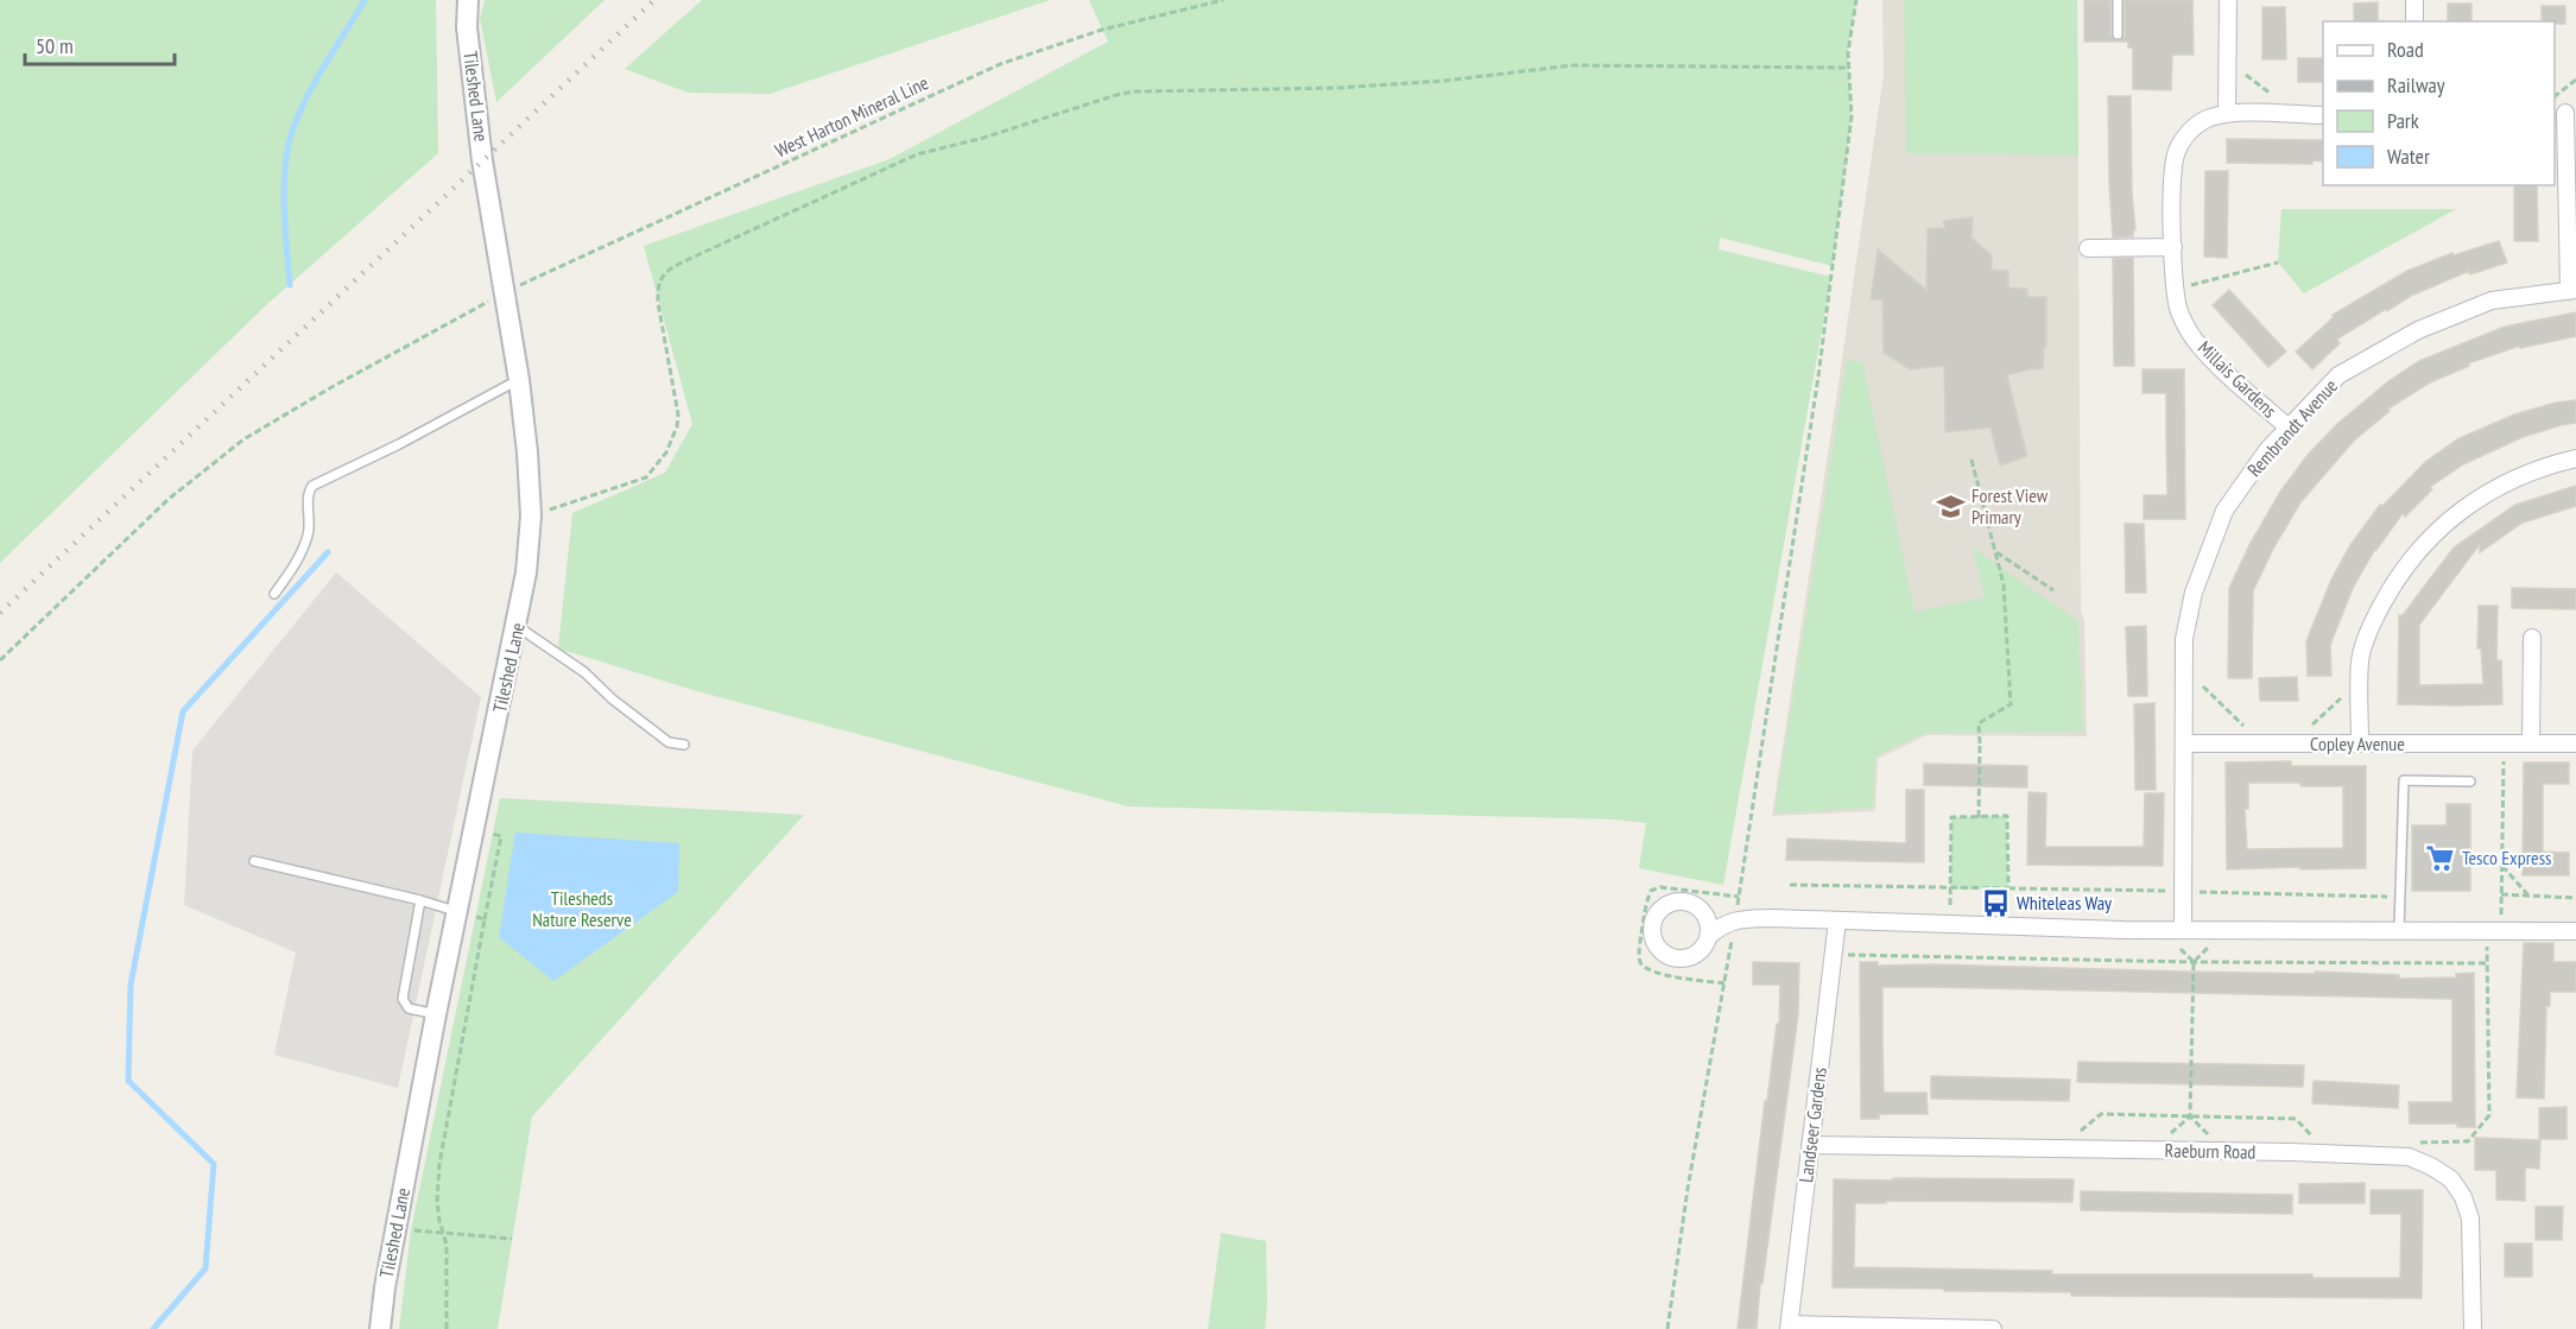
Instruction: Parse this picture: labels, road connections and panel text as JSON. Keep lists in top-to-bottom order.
{
  "streets": {
    "street": [
      "Tileshed Lane",
      "Millais Gardens",
      "Rembrandt Avenue",
      "Copley Avenue",
      "Landseer Gardens",
      "Raeburn Road"
    ],
    "path": ["West Harton Mineral Line"]
  },
  "crossings": [
    ["Tileshed Lane", "West Harton Mineral Line"],
    ["Millais Gardens", "Rembrandt Avenue"],
    ["Rembrandt Avenue", "Copley Avenue"],
    ["Landseer Gardens", "Raeburn Road"]
  ],
  "parks": ["Tilesheds Nature Reserve"],
  "places": {
    "school or university": ["Forest View Primary"],
    "supermarket": ["Tesco Express"],
    "bus stop": ["Whiteleas Way"]
  },
  "legend": [
    "Road",
    "Railway",
    "Park",
    "Water"
  ],
  "scale_bar": "50 m"
}
